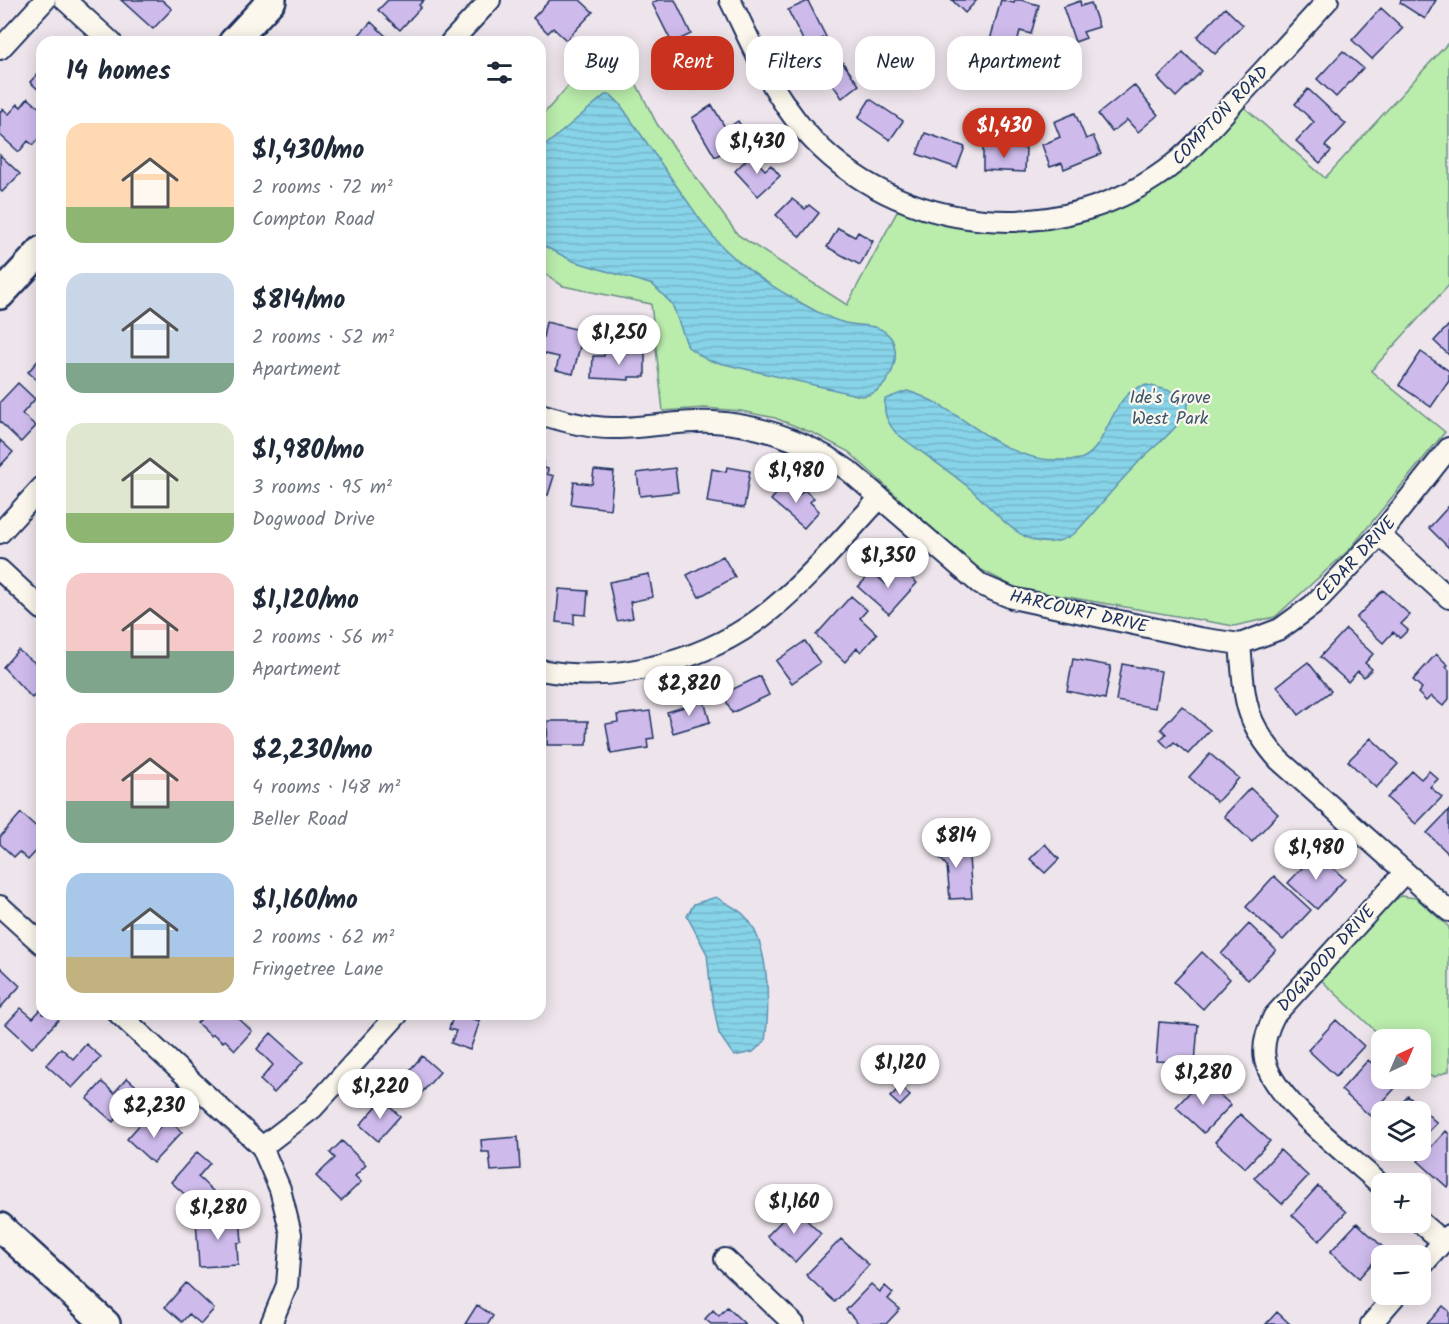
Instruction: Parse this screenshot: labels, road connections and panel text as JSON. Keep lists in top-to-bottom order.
{
  "streets": {
    "street": [
      "COMPTON ROAD",
      "CEDAR DRIVE",
      "HARCOURT DRIVE",
      "DOGWOOD DRIVE"
    ]
  },
  "crossings": [
    ["CEDAR DRIVE", "HARCOURT DRIVE"]
  ],
  "parks": ["Ide's Grove West Park"],
  "north": "top right",
  "page": {
    "chip": [
      "Buy",
      "Rent",
      "Filters",
      "New",
      "Apartment"
    ],
    "heading": "14 homes",
    "price": [
      "$1,430",
      "$1,430",
      "$1,250",
      "$1,980",
      "$1,350",
      "$2,820",
      "$814",
      "$1,980",
      "$1,120",
      "$1,280",
      "$1,220",
      "$2,230",
      "$1,160",
      "$1,280"
    ],
    "list": [
      {
        "name": "$1,430/mo",
        "note": "2 rooms · 72 m² · Compton Road"
      },
      {
        "name": "$814/mo",
        "note": "2 rooms · 52 m² · Apartment"
      },
      {
        "name": "$1,980/mo",
        "note": "3 rooms · 95 m² · Dogwood Drive"
      },
      {
        "name": "$1,120/mo",
        "note": "2 rooms · 56 m² · Apartment"
      },
      {
        "name": "$2,230/mo",
        "note": "4 rooms · 148 m² · Beller Road"
      },
      {
        "name": "$1,160/mo",
        "note": "2 rooms · 62 m² · Fringetree Lane"
      }
    ],
    "map_buttons": ["+", "−"]
  }
}
